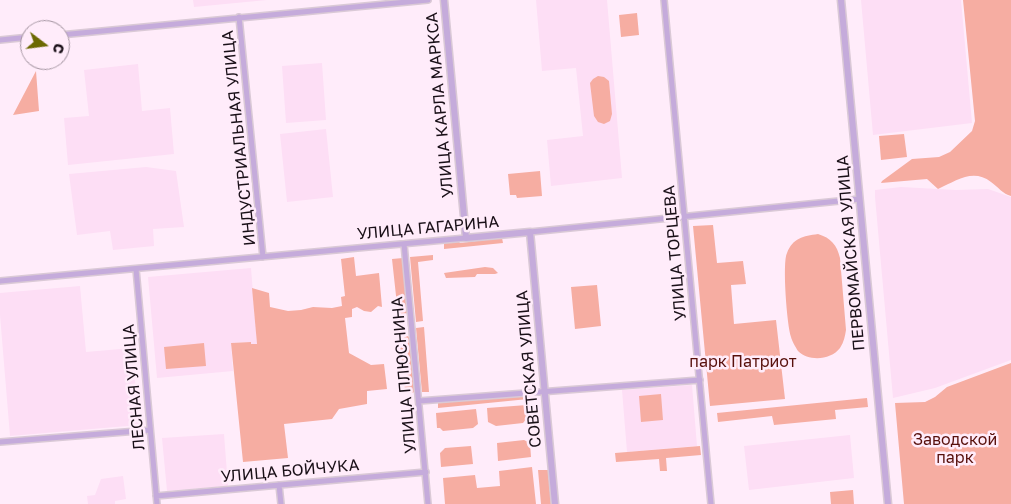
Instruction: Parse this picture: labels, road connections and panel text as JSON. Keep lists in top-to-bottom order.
{
  "streets": {
    "street": [
      "УЛИЦА КАРЛА МАРКСА",
      "ИНДУСТРИАЛЬНАЯ УЛИЦА",
      "УЛИЦА ГАГАРИНА",
      "УЛИЦА ТОРЦЕВА",
      "ПЕРВОМАЙСКАЯ УЛИЦА",
      "СОВЕТСКАЯ УЛИЦА",
      "УЛИЦА ПЛЮСНИНА",
      "ЛЕСНАЯ УЛИЦА",
      "УЛИЦА БОЙЧУКА"
    ]
  },
  "crossings": [
    ["УЛИЦА КАРЛА МАРКСА", "УЛИЦА ГАГАРИНА"],
    ["ИНДУСТРИАЛЬНАЯ УЛИЦА", "УЛИЦА ГАГАРИНА"],
    ["УЛИЦА ГАГАРИНА", "УЛИЦА ТОРЦЕВА"],
    ["УЛИЦА ГАГАРИНА", "ПЕРВОМАЙСКАЯ УЛИЦА"],
    ["УЛИЦА ГАГАРИНА", "СОВЕТСКАЯ УЛИЦА"],
    ["УЛИЦА ГАГАРИНА", "УЛИЦА ПЛЮСНИНА"],
    ["УЛИЦА ГАГАРИНА", "ЛЕСНАЯ УЛИЦА"],
    ["УЛИЦА ПЛЮСНИНА", "УЛИЦА БОЙЧУКА"],
    ["ЛЕСНАЯ УЛИЦА", "УЛИЦА БОЙЧУКА"]
  ],
  "parks": ["парк Патриот", "Заводской парк"],
  "north": "right"
}
